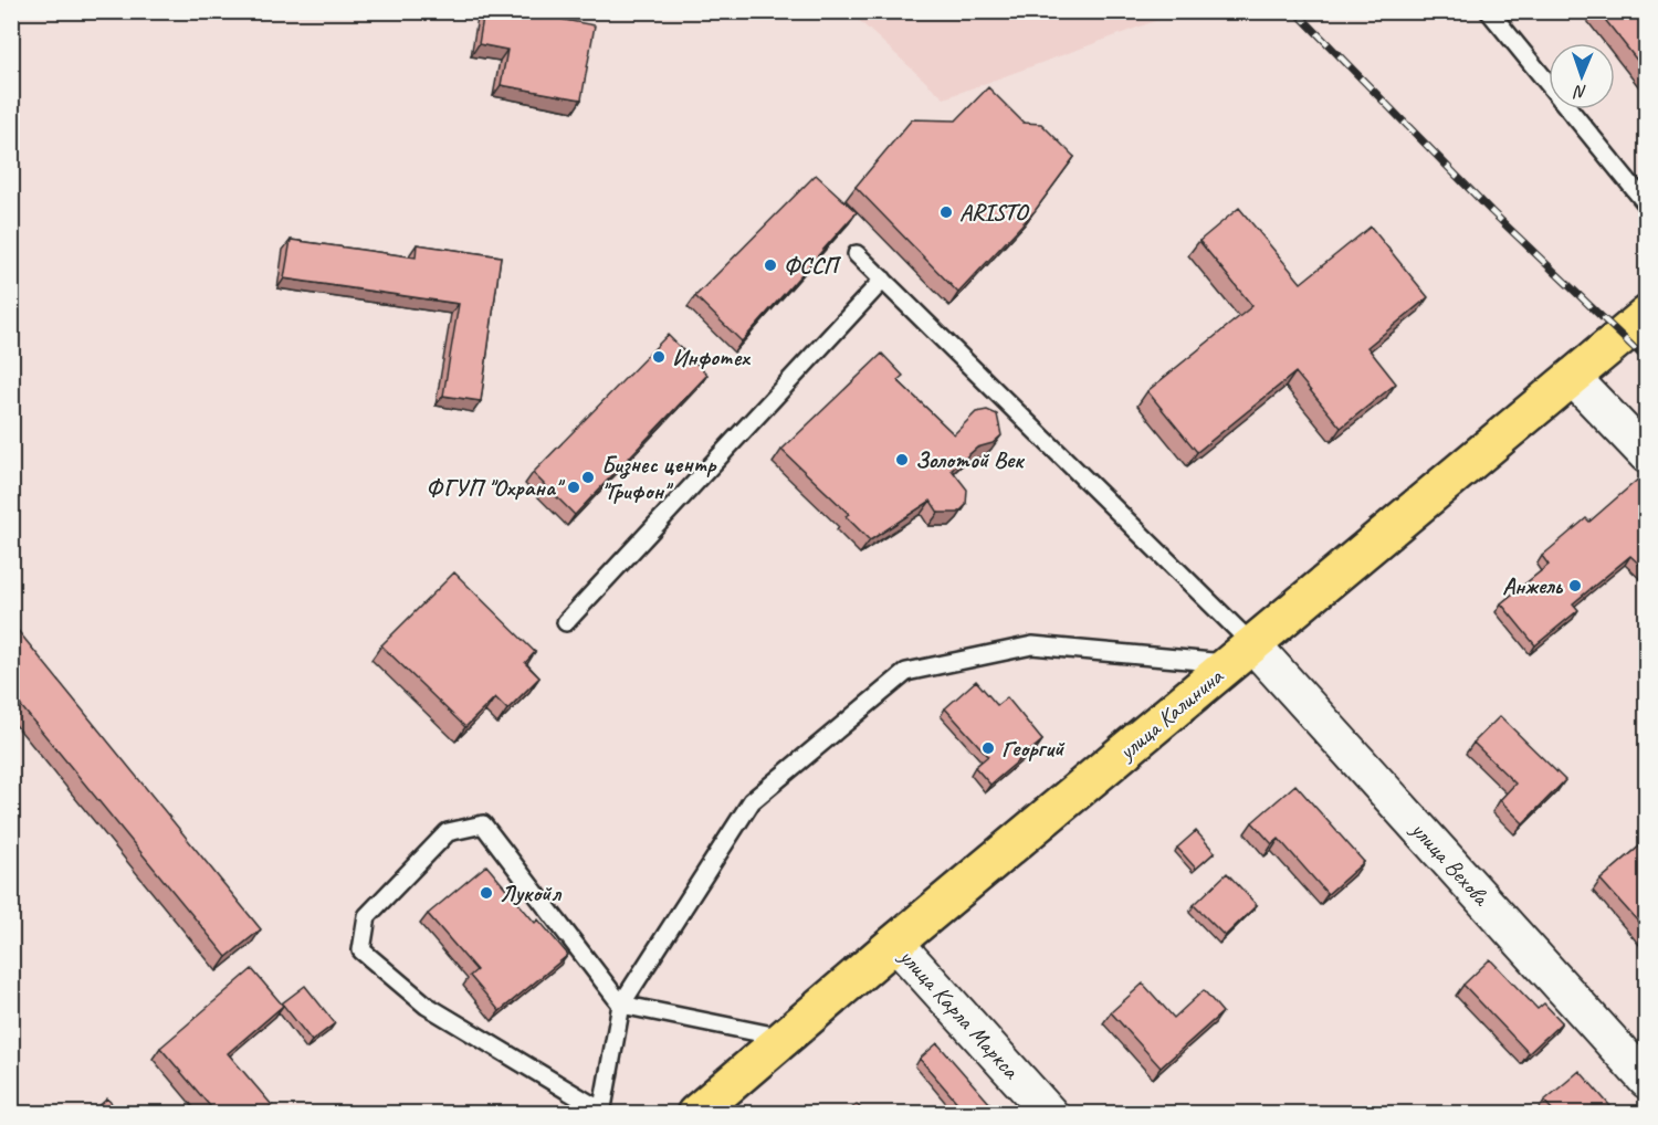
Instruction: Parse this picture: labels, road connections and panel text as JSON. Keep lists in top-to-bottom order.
{
  "streets": {
    "main road": ["улица Калинина"],
    "street": ["улица Вехова", "улица Карла Маркса"]
  },
  "crossings": [
    ["улица Калинина", "улица Вехова"],
    ["улица Калинина", "улица Карла Маркса"]
  ],
  "places": [
    "ARISTO",
    "ФССП",
    "Инфотех",
    "Золотой Век",
    "Бизнес центр \"Грифон\"",
    "ФГУП \"Охрана\"",
    "Анжель",
    "Георгий",
    "Лукойл"
  ],
  "north": "bottom"
}
